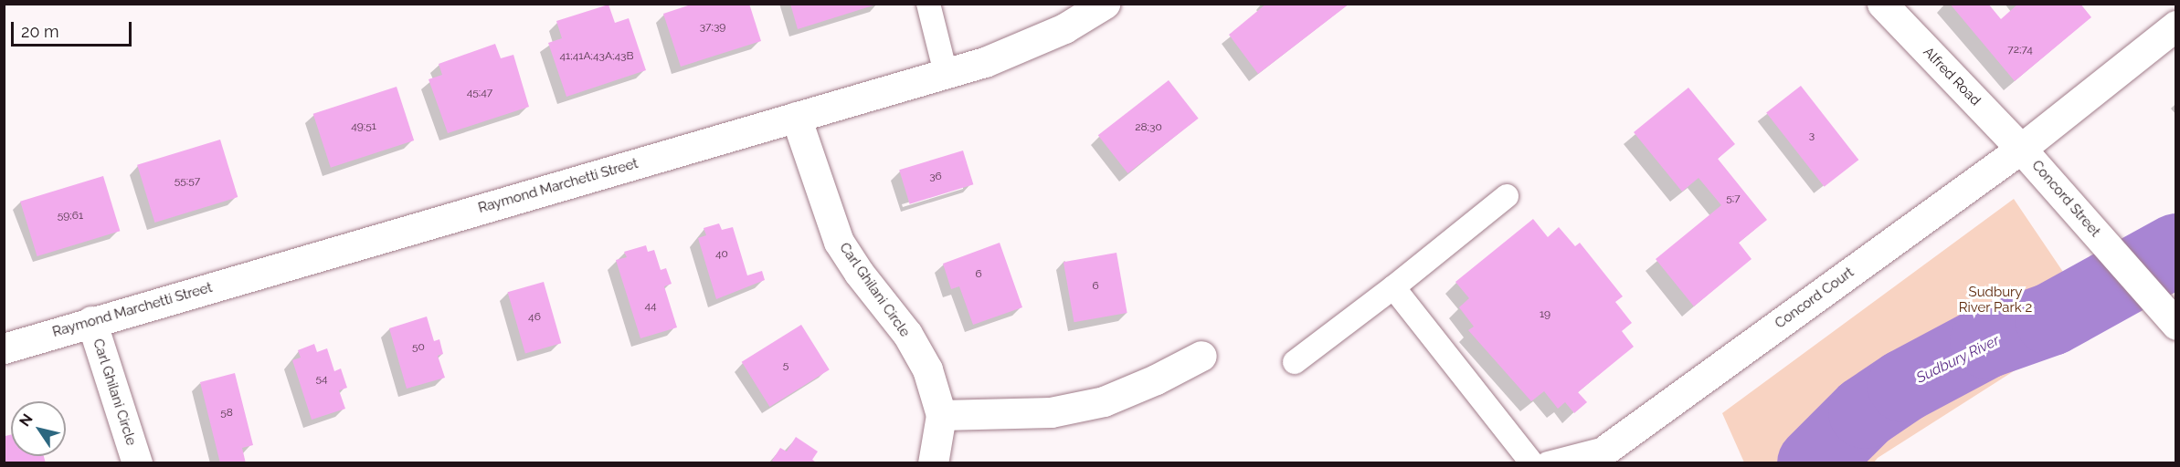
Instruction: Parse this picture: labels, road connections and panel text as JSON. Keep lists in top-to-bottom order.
{
  "streets": {
    "street": [
      "Alfred Road",
      "Raymond Marchetti Street",
      "Concord Street",
      "Carl Ghilani Circle",
      "Concord Court"
    ]
  },
  "crossings": [
    ["Alfred Road", "Concord Street"],
    ["Alfred Road", "Concord Court"],
    ["Raymond Marchetti Street", "Carl Ghilani Circle"],
    ["Concord Street", "Concord Court"]
  ],
  "water": ["Sudbury River"],
  "parks": ["Sudbury River Park 2"],
  "house_numbers": [
    "37;39",
    "72;74",
    "41;41A;43A;43B",
    "45;47",
    "49;51",
    "28;30",
    "3",
    "36",
    "55;57",
    "5;7",
    "59;61",
    "40",
    "6",
    "6",
    "44",
    "19",
    "46",
    "50",
    "5",
    "54",
    "58"
  ],
  "scale_bar": "20 m",
  "north": "top left"
}
